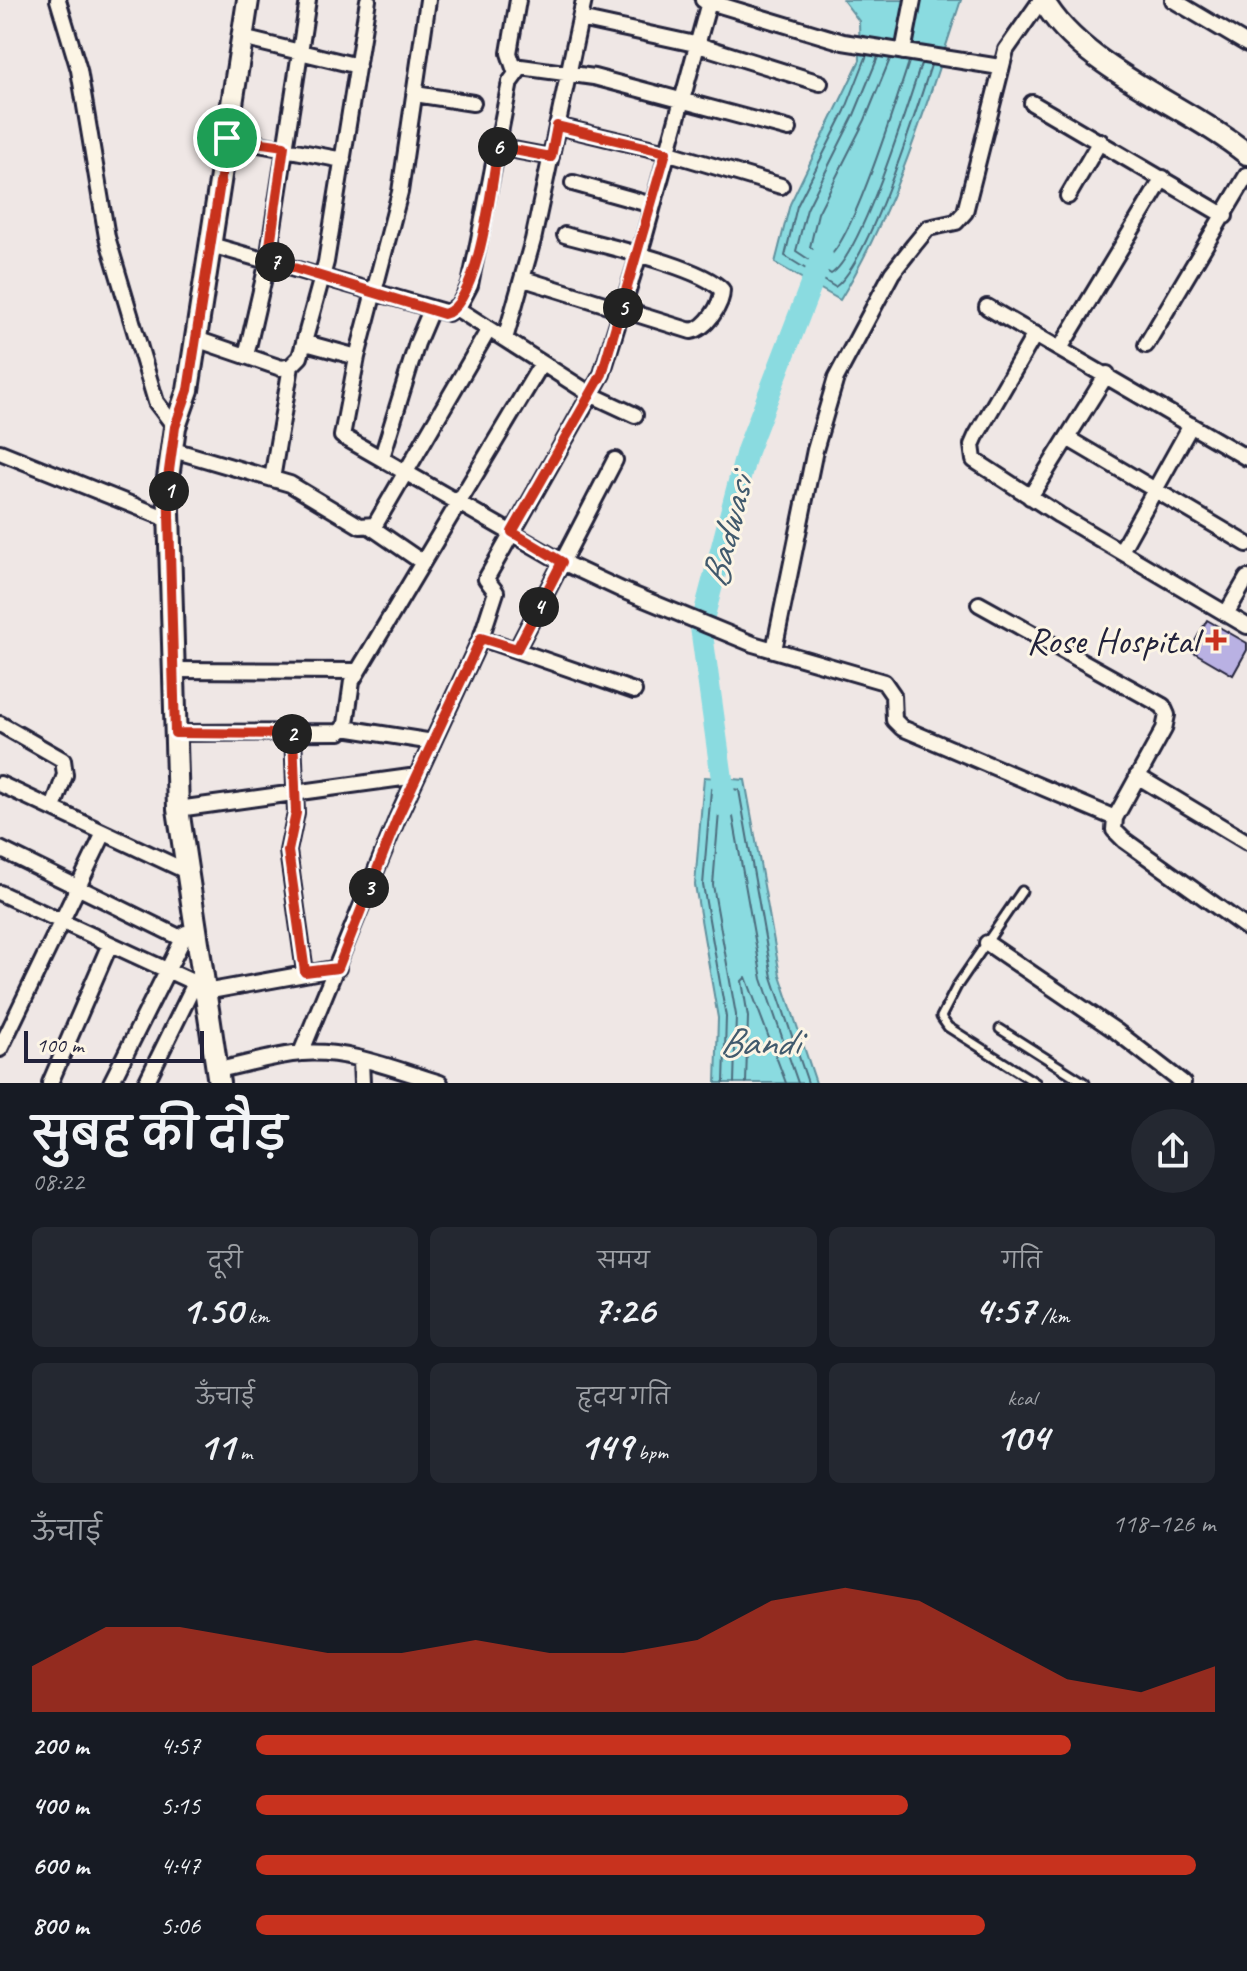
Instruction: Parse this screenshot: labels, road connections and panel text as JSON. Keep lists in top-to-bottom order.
{
  "water": ["Badwasi", "Bandi"],
  "places": {
    "health": ["Rose Hospital"]
  },
  "scale_bar": "100 m",
  "page": {
    "pins": [
      "6",
      "7",
      "5",
      "1",
      "4",
      "2",
      "3"
    ],
    "scale": "100 m",
    "heading": ["सुबह की दौड़", "08:22"],
    "stats": [
      ["दूरी", "1.50 km"],
      ["समय", "7:26"],
      ["गति", "4:57 /km"],
      ["ऊँचाई", "11 m"],
      ["हृदय गति", "149 bpm"],
      ["kcal", "104"]
    ],
    "chart": ["ऊँचाई", "118–126 m"],
    "list": [
      {
        "name": "200 m",
        "note": "4:57"
      },
      {
        "name": "400 m",
        "note": "5:15"
      },
      {
        "name": "600 m",
        "note": "4:47"
      },
      {
        "name": "800 m",
        "note": "5:06"
      }
    ]
  }
}
